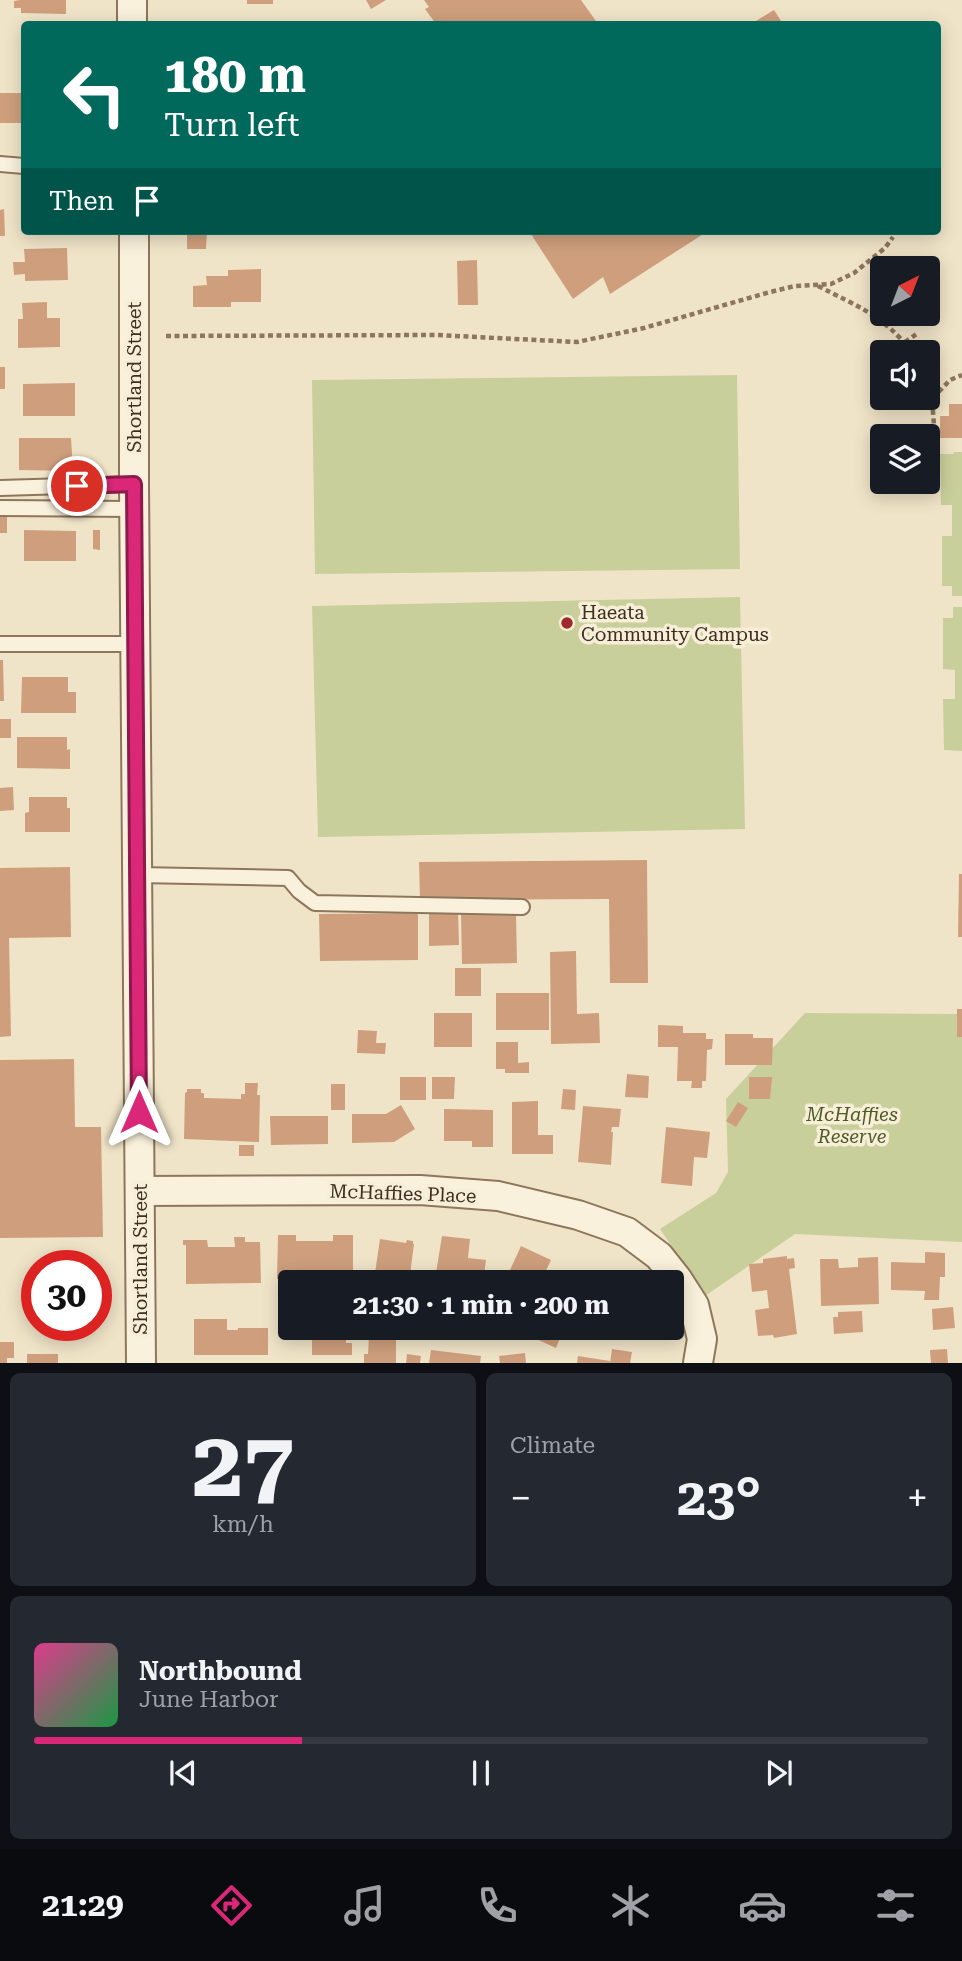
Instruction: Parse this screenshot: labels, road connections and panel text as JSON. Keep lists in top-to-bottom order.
{
  "streets": {
    "street": ["Shortland Street", "McHaffies Place"]
  },
  "crossings": [
    ["Shortland Street", "McHaffies Place"]
  ],
  "parks": ["McHaffies Reserve"],
  "places": ["Haeata Community Campus"],
  "north": "top right",
  "page": {
    "turn": ["180 m", "Turn left"],
    "then": "Then",
    "limit": "30",
    "trip": "21:30 · 1 min · 200 m",
    "tile": [
      ["27", "km/h"],
      "Climate"
    ],
    "heat": ["−", "23°", "+"],
    "song": ["Northbound", "June Harbor"],
    "tabs": "21:29"
  }
}
